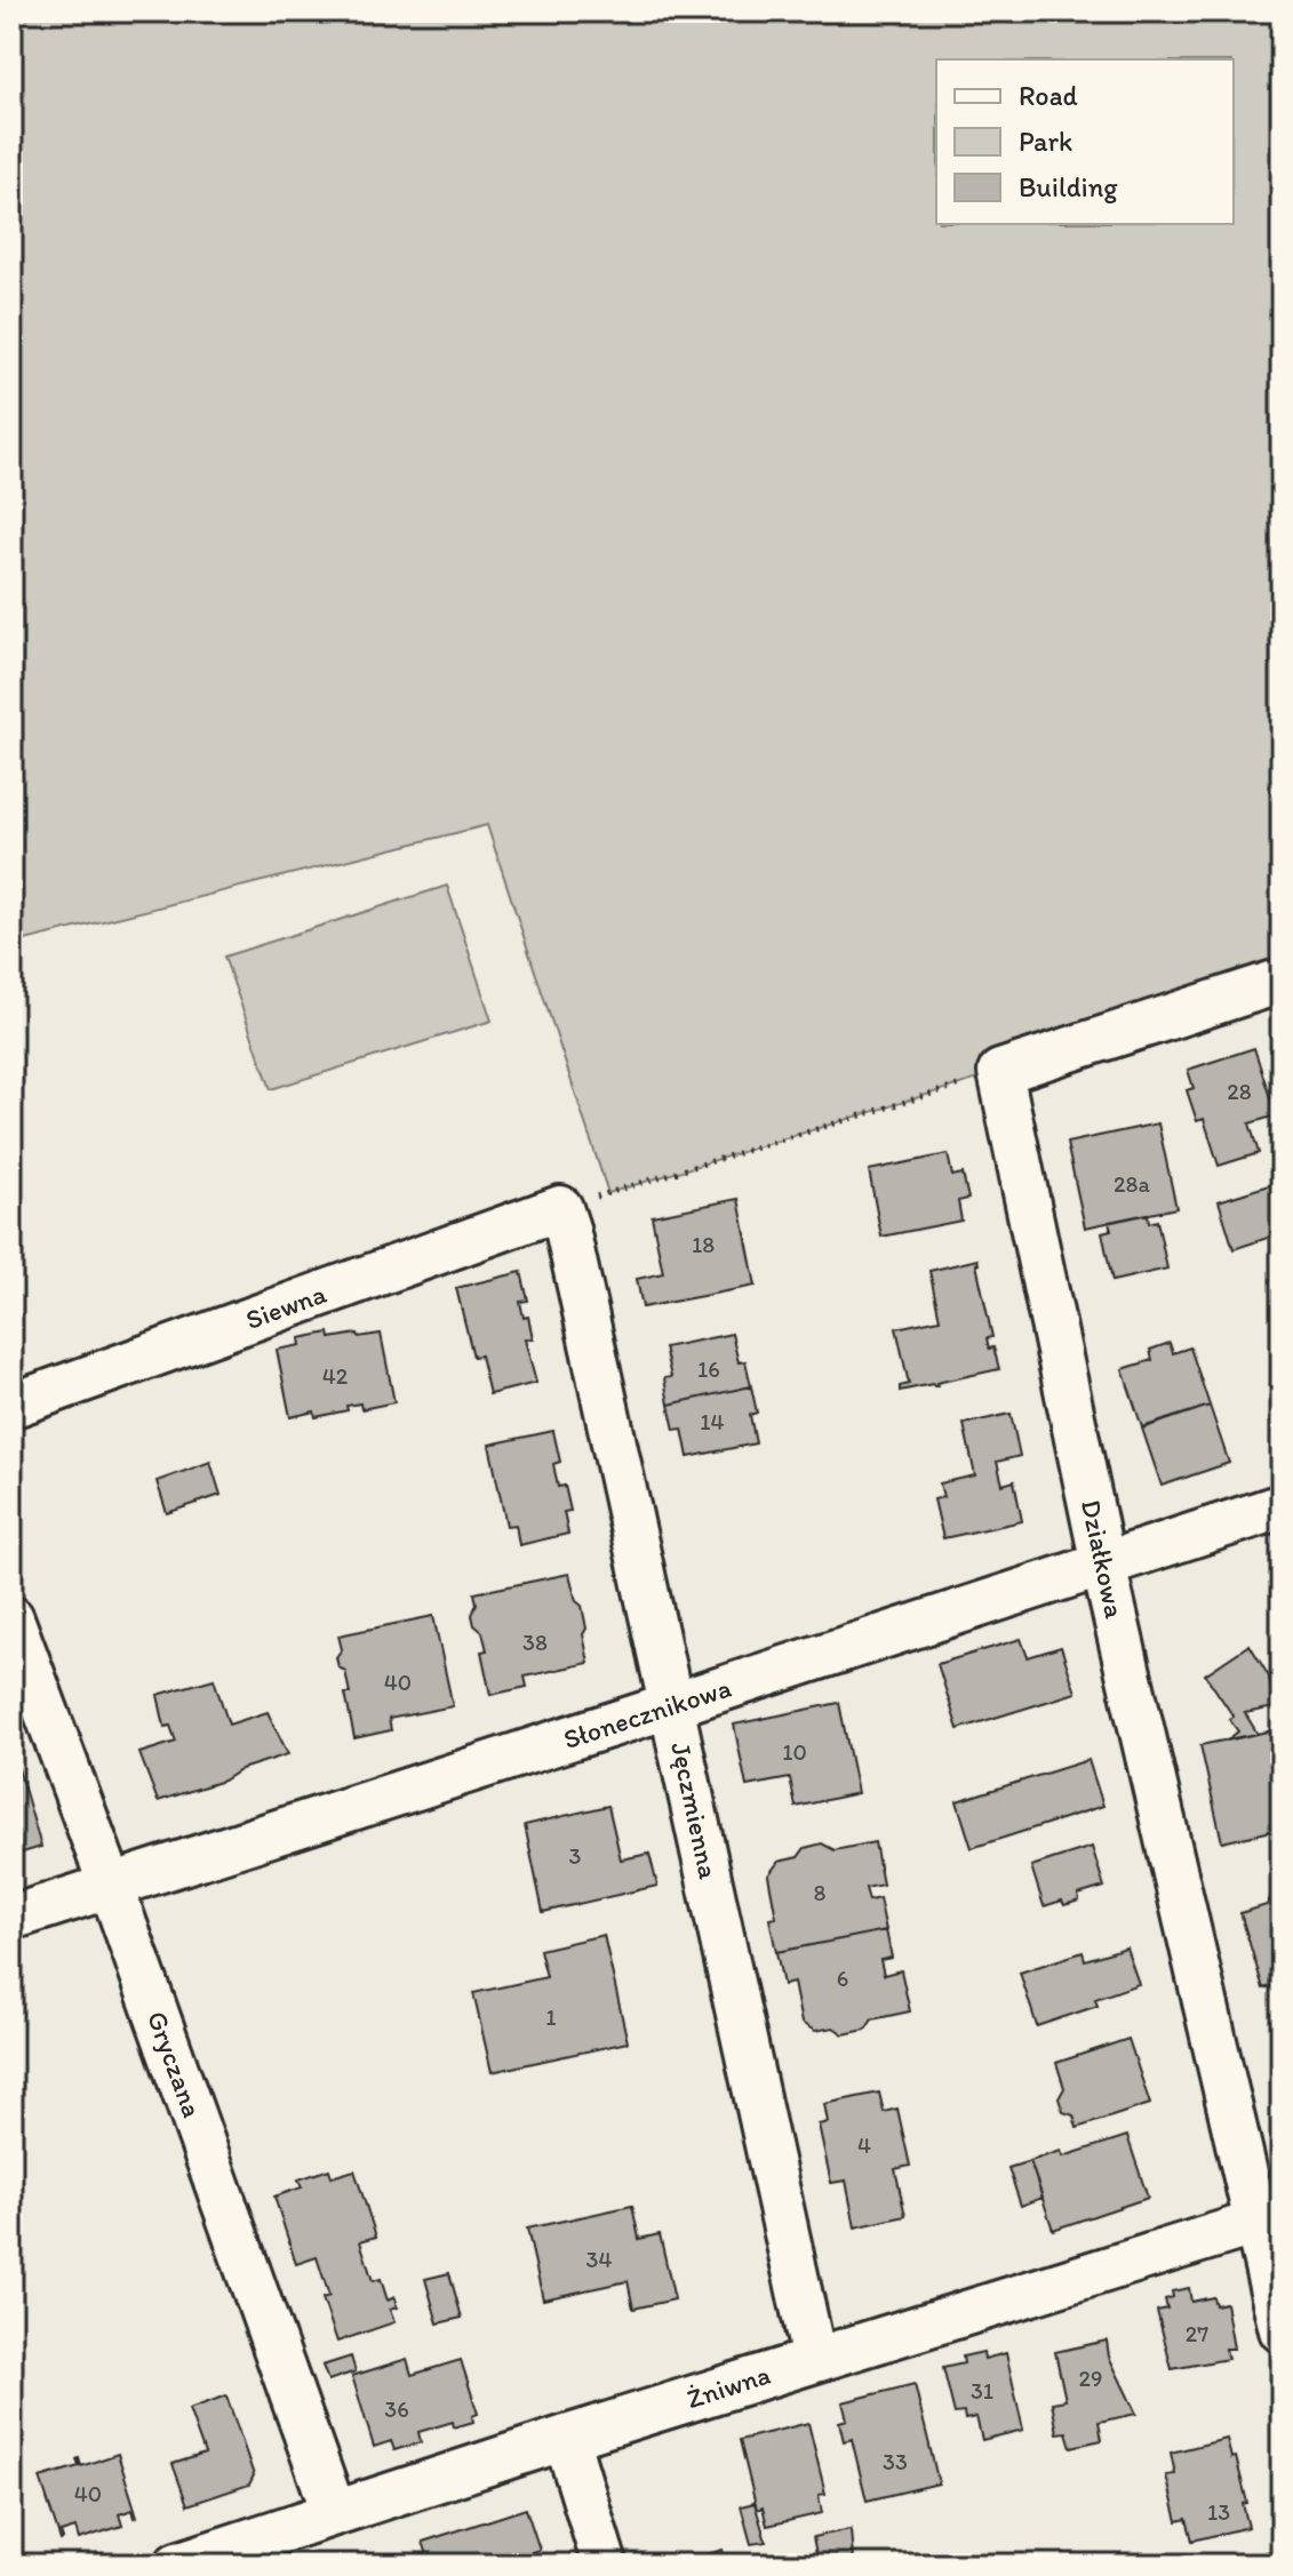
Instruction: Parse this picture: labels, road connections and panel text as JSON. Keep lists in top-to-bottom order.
{
  "streets": {
    "street": [
      "Siewna",
      "Działkowa",
      "Słonecznikowa",
      "Jęczmienna",
      "Gryczana",
      "Żniwna"
    ]
  },
  "crossings": [
    ["Siewna", "Jęczmienna"],
    ["Działkowa", "Słonecznikowa"],
    ["Działkowa", "Żniwna"],
    ["Słonecznikowa", "Jęczmienna"],
    ["Słonecznikowa", "Gryczana"],
    ["Jęczmienna", "Żniwna"],
    ["Gryczana", "Żniwna"]
  ],
  "house_numbers": [
    "28",
    "28a",
    "18",
    "16",
    "42",
    "14",
    "38",
    "40",
    "10",
    "3",
    "8",
    "6",
    "1",
    "4",
    "34",
    "27",
    "29",
    "31",
    "36",
    "33",
    "40",
    "13"
  ],
  "legend": ["Road", "Park", "Building"]
}
